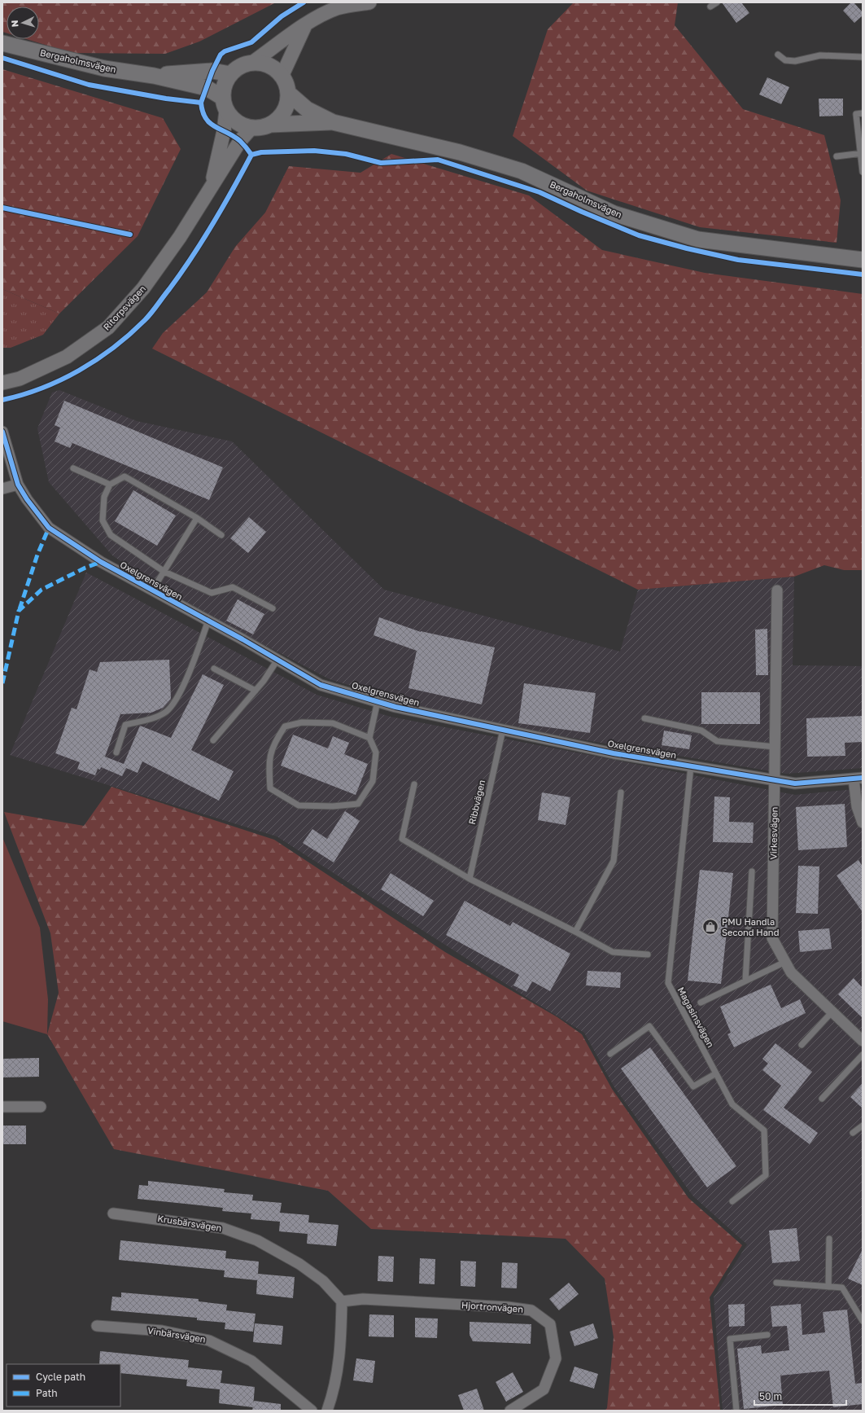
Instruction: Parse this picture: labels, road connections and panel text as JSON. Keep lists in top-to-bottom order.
{
  "streets": {
    "main road": ["Bergaholmsvägen"],
    "street": [
      "Ritorpsvägen",
      "Oxelgrensvägen",
      "Virkesvägen",
      "Krusbärsvägen",
      "Hjortronvägen",
      "Vinbärsvägen"
    ],
    "lane": ["Ribbvägen", "Magasinsvägen"]
  },
  "crossings": [
    ["Bergaholmsvägen", "Ritorpsvägen"],
    ["Oxelgrensvägen", "Ribbvägen"],
    ["Oxelgrensvägen", "Virkesvägen"],
    ["Oxelgrensvägen", "Magasinsvägen"],
    ["Krusbärsvägen", "Hjortronvägen"]
  ],
  "places": {
    "shop": ["PMU Handla Second Hand"]
  },
  "legend": ["Cycle path", "Path"],
  "scale_bar": "50 m",
  "north": "left"
}
